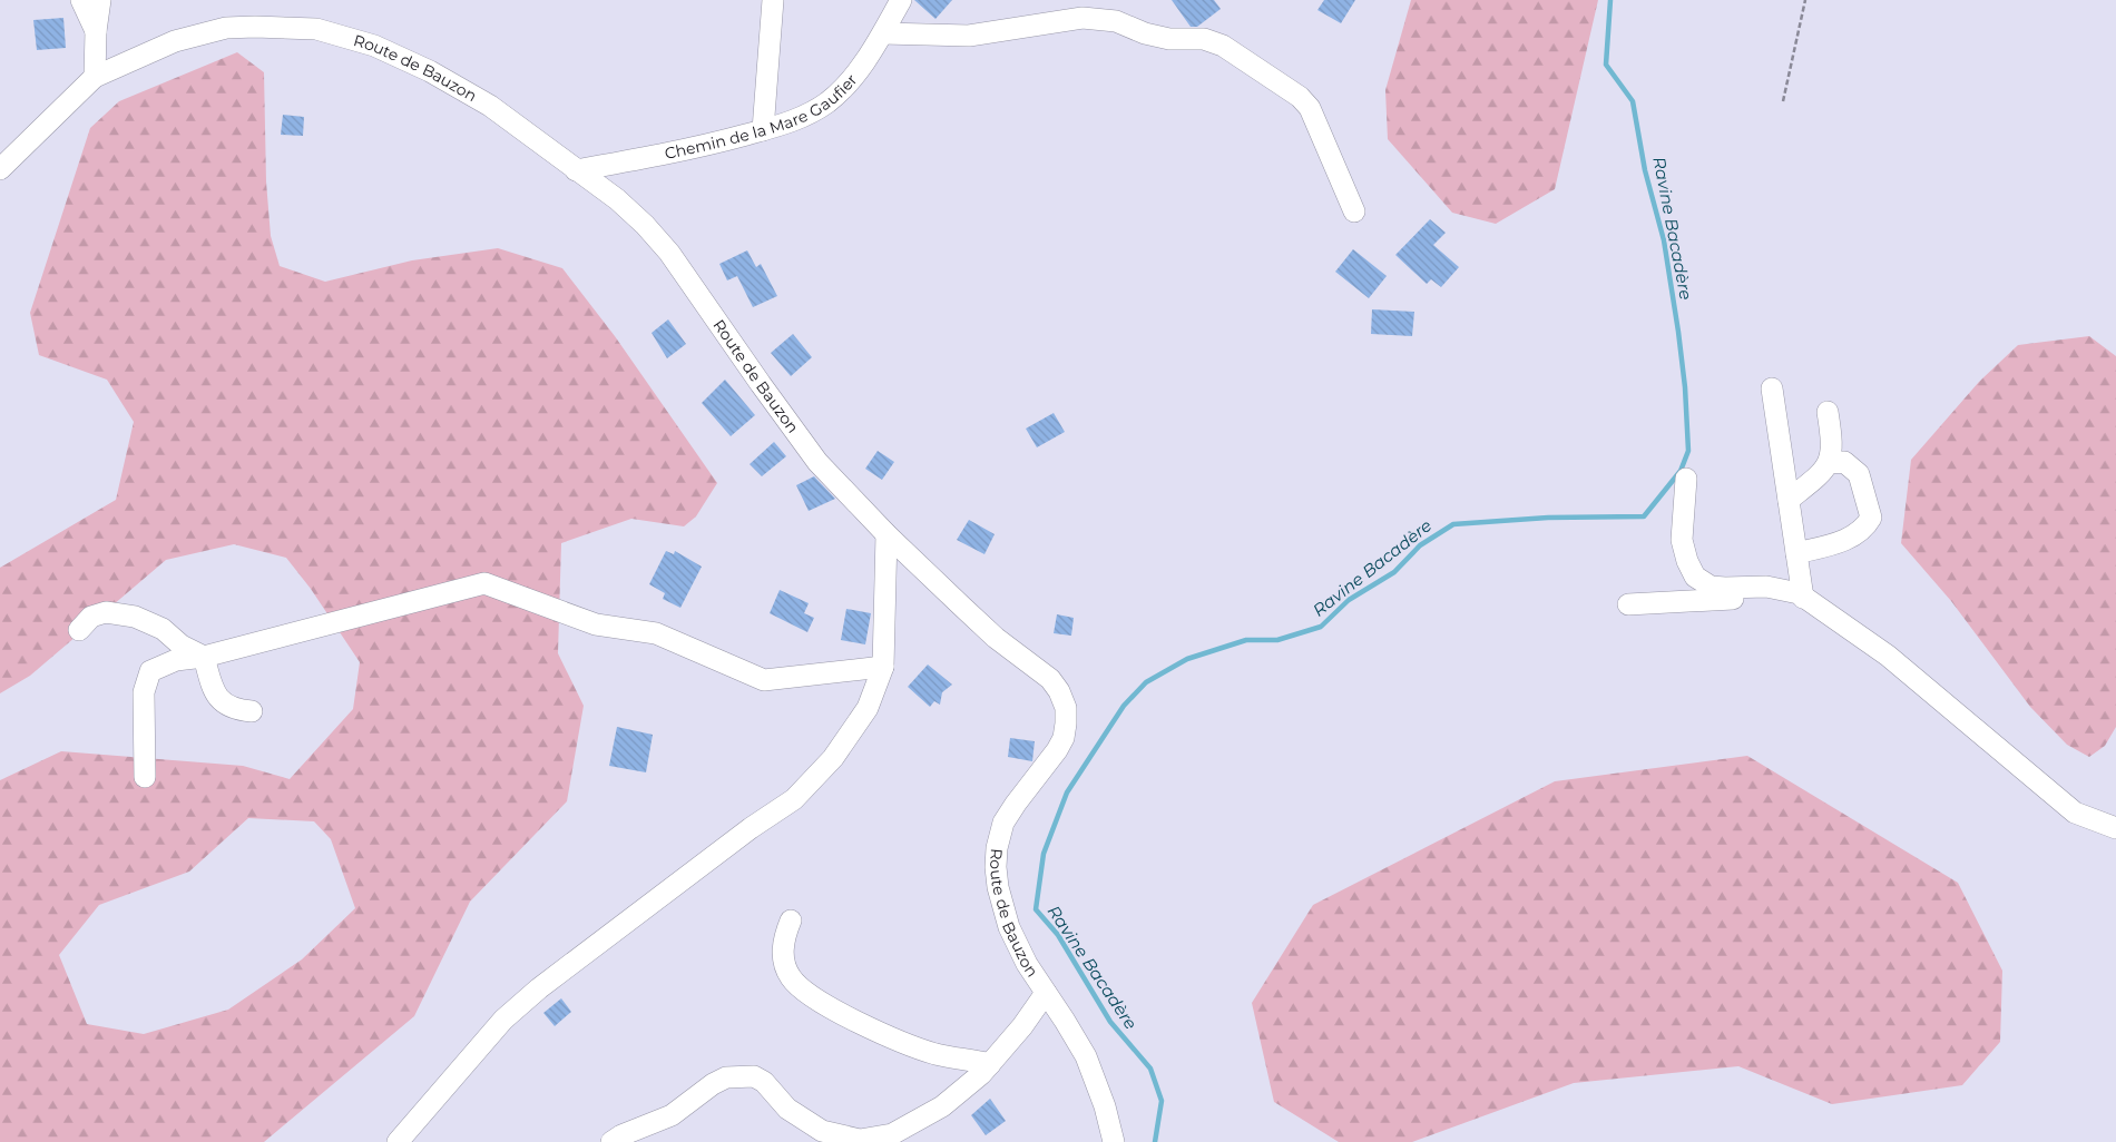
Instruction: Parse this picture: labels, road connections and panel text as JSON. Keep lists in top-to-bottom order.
{
  "streets": {
    "street": ["Route de Bauzon", "Chemin de la Mare Gaufier"]
  },
  "crossings": [
    ["Route de Bauzon", "Chemin de la Mare Gaufier"]
  ],
  "water": ["Ravine Bacadère"]
}
